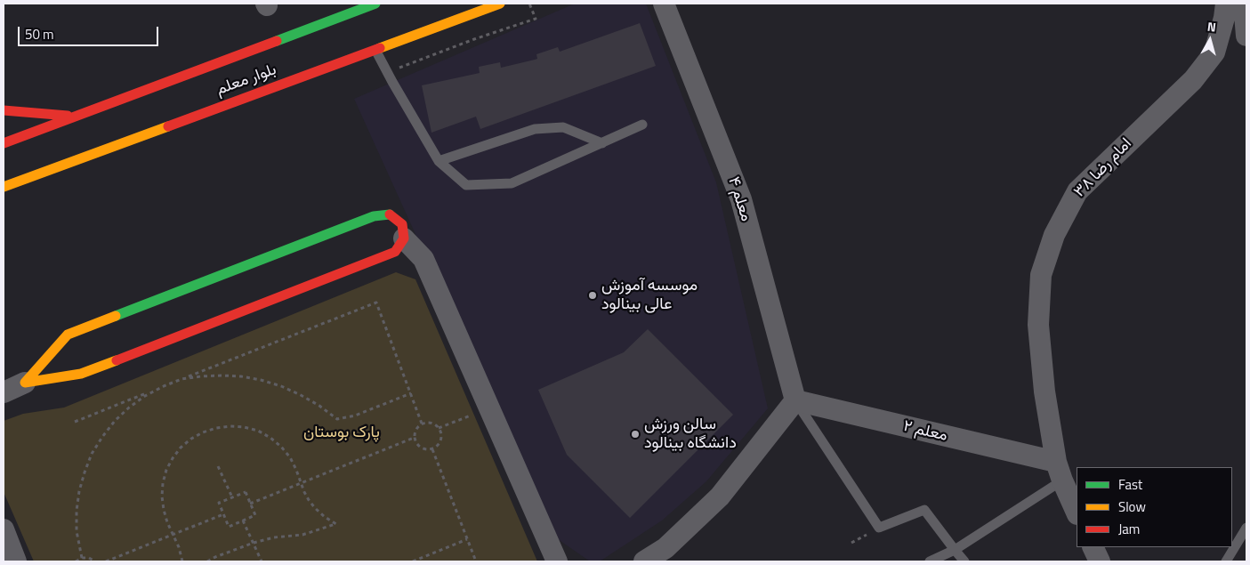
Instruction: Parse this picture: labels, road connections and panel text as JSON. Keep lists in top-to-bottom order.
{
  "streets": {
    "main road": ["بلوار معلم"],
    "street": ["امام رضا ۳۸", "معلم ۴", "معلم ۲"]
  },
  "crossings": [
    ["امام رضا ۳۸", "معلم ۲"],
    ["معلم ۴", "معلم ۲"]
  ],
  "parks": ["پارک بوستان"],
  "places": ["موسسه آموزش عالی بینالود", "سالن ورزش دانشگاه بینالود"],
  "legend": ["Fast", "Slow", "Jam"],
  "scale_bar": "50 m",
  "north": "top"
}
